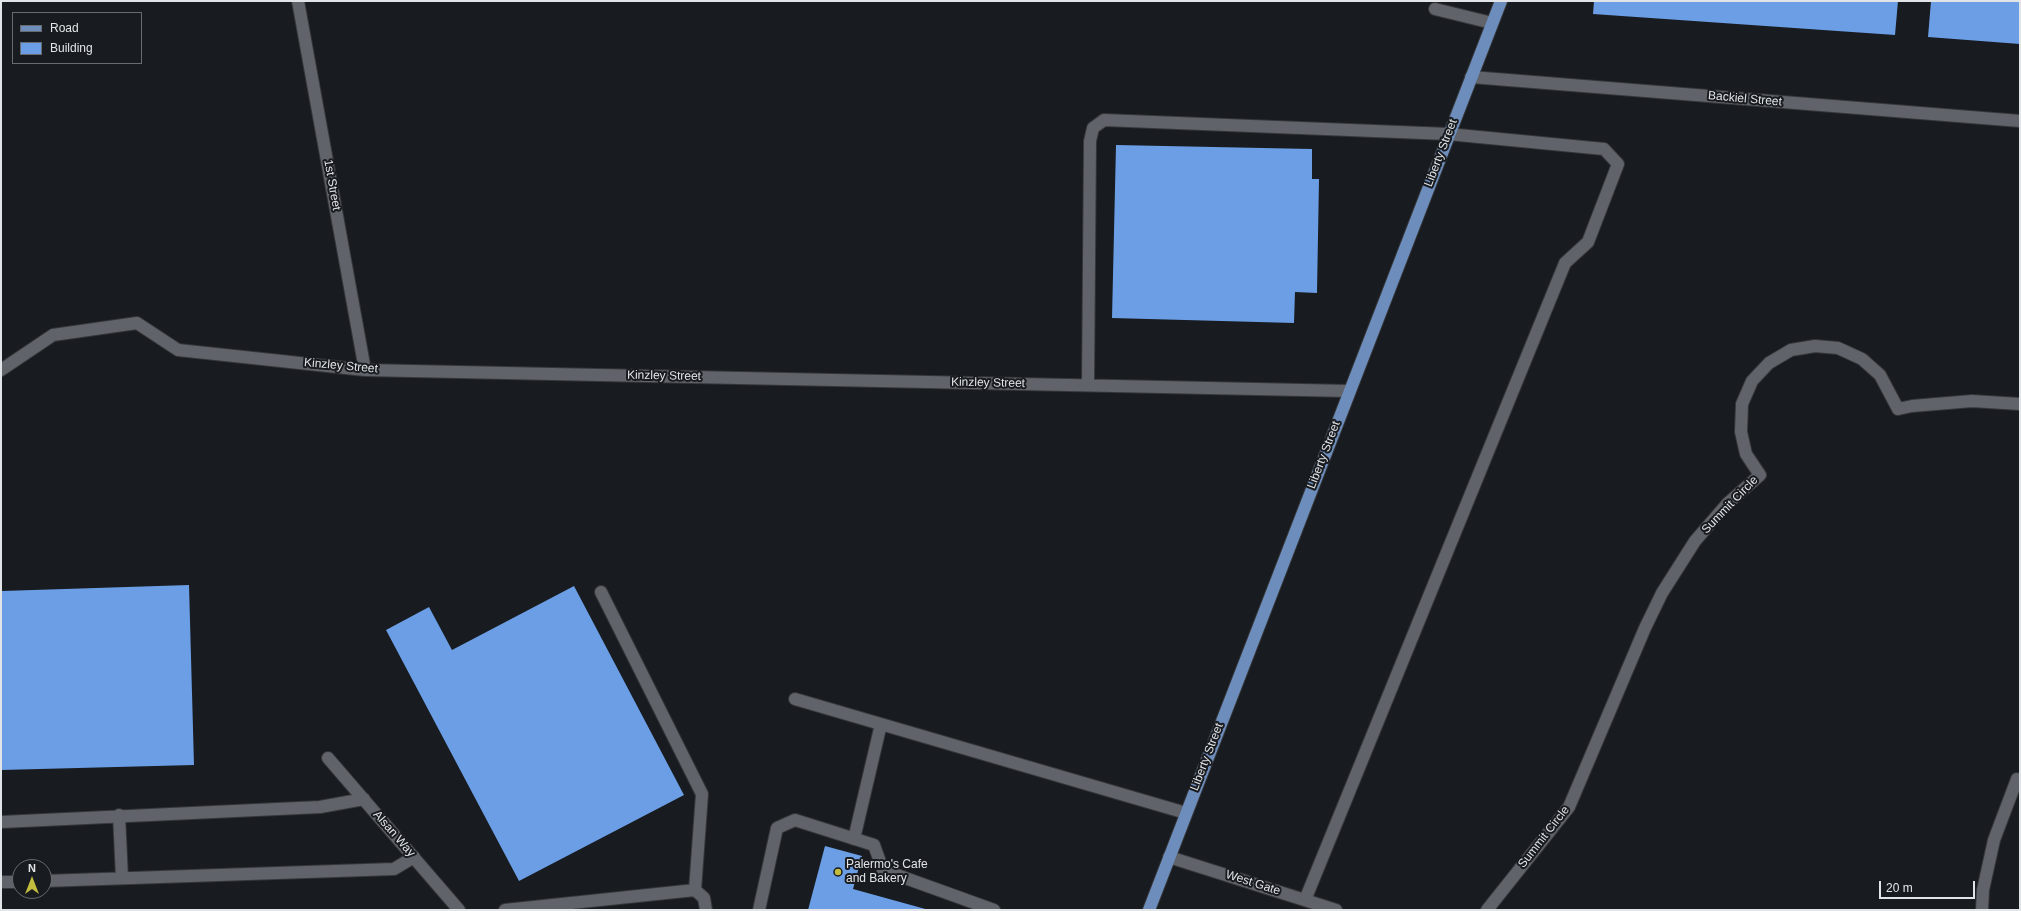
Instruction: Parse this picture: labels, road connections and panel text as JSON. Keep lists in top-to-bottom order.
{
  "streets": {
    "main road": ["Liberty Street"],
    "street": [
      "Backiel Street",
      "1st Street",
      "Kinzley Street",
      "Summit Circle",
      "Alsan Way",
      "West Gate"
    ]
  },
  "crossings": [
    ["Backiel Street", "Liberty Street"],
    ["Liberty Street", "Kinzley Street"],
    ["Liberty Street", "West Gate"],
    ["1st Street", "Kinzley Street"]
  ],
  "places": ["Palermo's Cafe and Bakery"],
  "legend": ["Road", "Building"],
  "scale_bar": "20 m",
  "north": "top"
}
